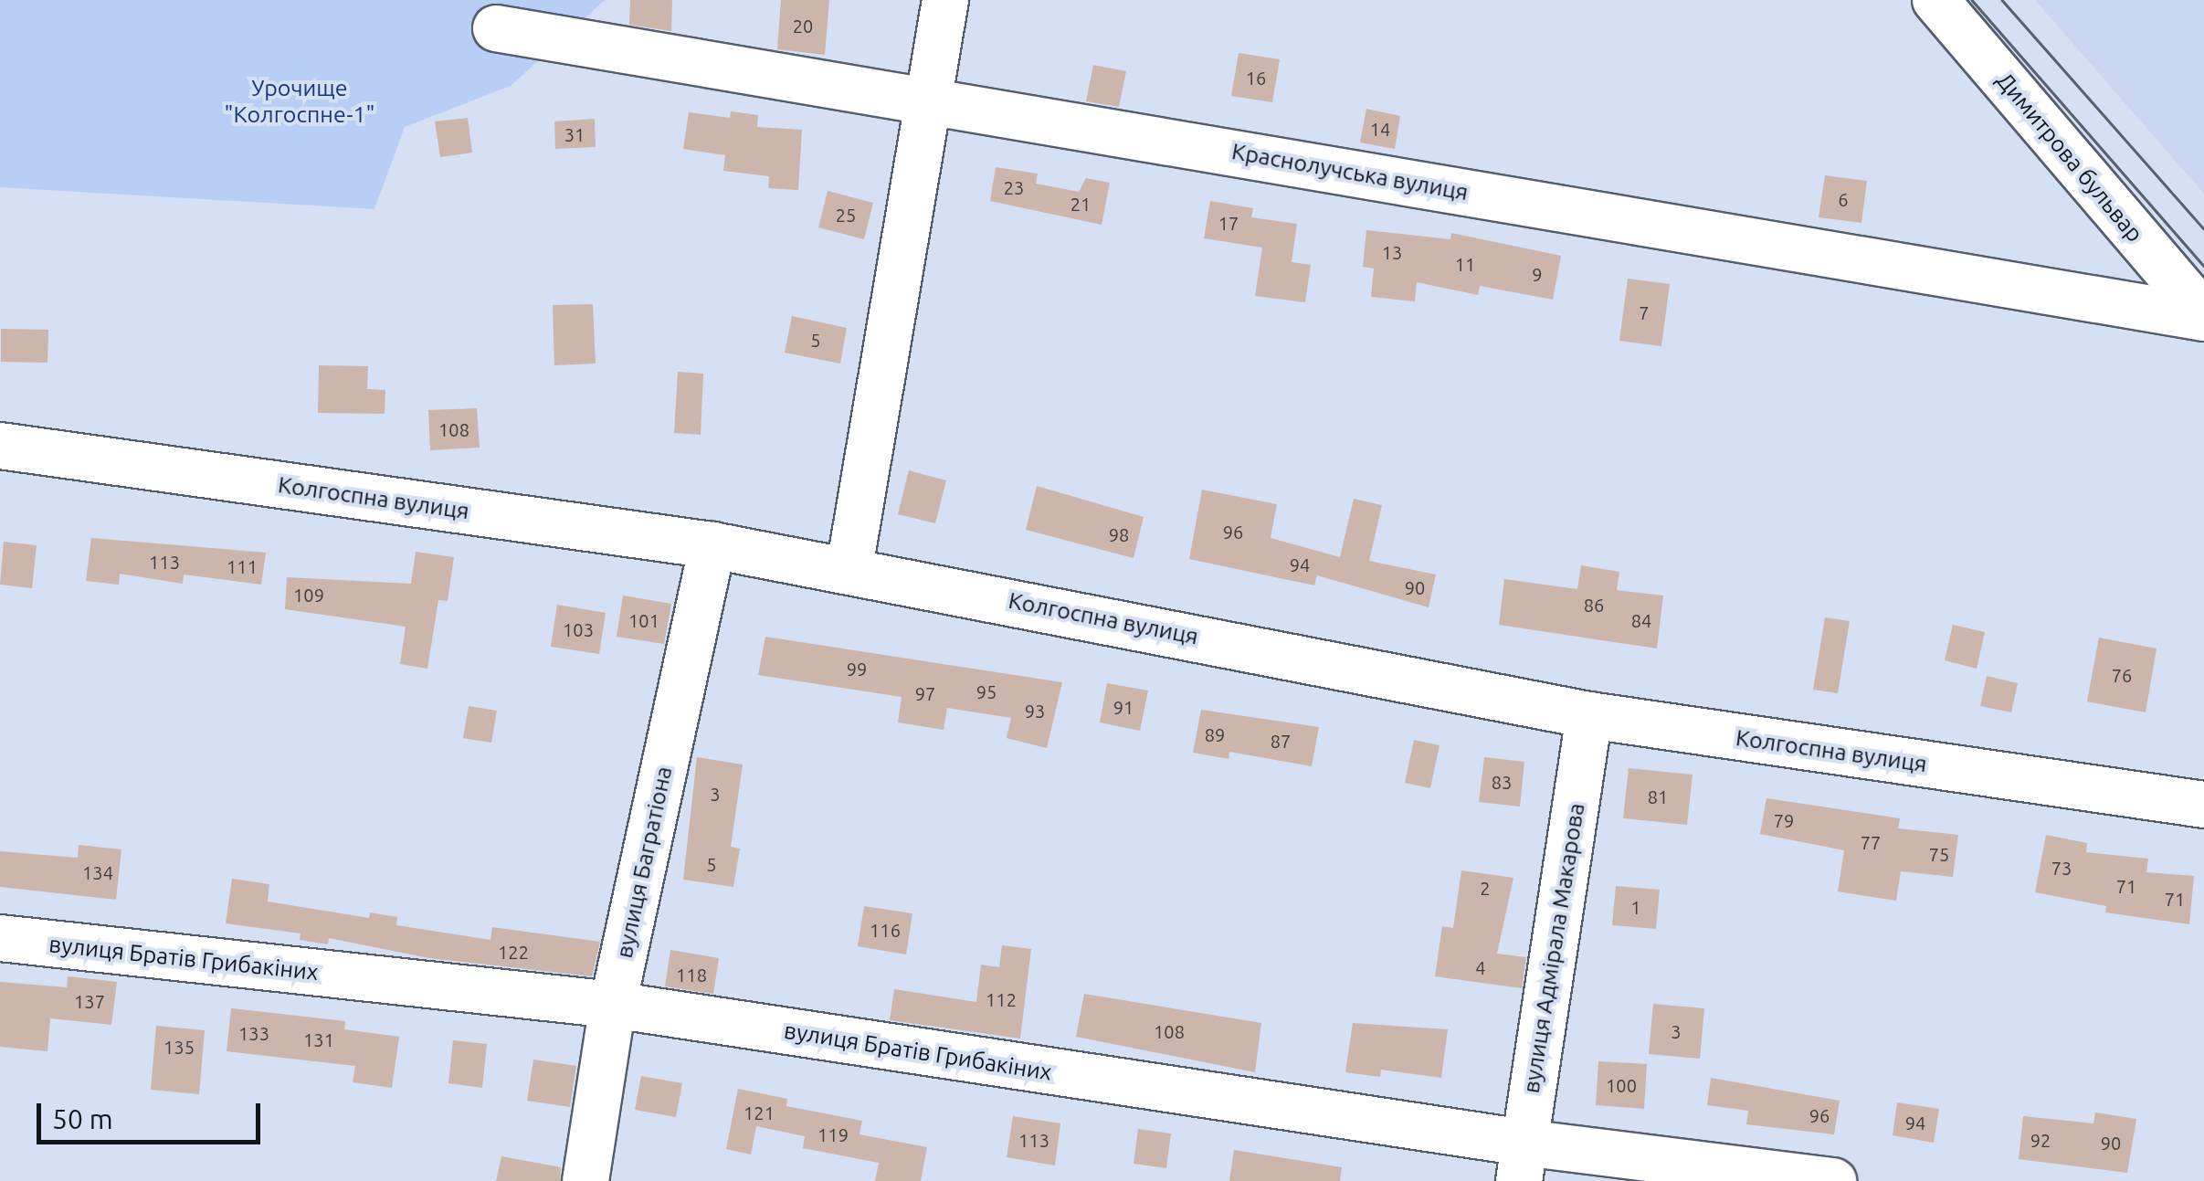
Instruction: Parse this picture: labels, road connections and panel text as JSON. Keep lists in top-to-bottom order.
{
  "streets": {
    "street": [
      "Димитрова бульвар",
      "Краснолучська вулиця",
      "Колгоспна вулиця",
      "вулиця Багратіона",
      "вулиця Адмірала Макарова",
      "вулиця Братів Грибакіних"
    ]
  },
  "crossings": [
    ["Димитрова бульвар", "Краснолучська вулиця"],
    ["Колгоспна вулиця", "вулиця Багратіона"],
    ["Колгоспна вулиця", "вулиця Адмірала Макарова"],
    ["вулиця Багратіона", "вулиця Братів Грибакіних"],
    ["вулиця Адмірала Макарова", "вулиця Братів Грибакіних"]
  ],
  "parks": ["Урочище \"Колгоспне-1\""],
  "house_numbers": [
    "20",
    "16",
    "14",
    "31",
    "23",
    "6",
    "21",
    "25",
    "17",
    "13",
    "11",
    "9",
    "7",
    "5",
    "108",
    "96",
    "98",
    "113",
    "94",
    "111",
    "90",
    "109",
    "86",
    "101",
    "84",
    "103",
    "99",
    "76",
    "95",
    "97",
    "91",
    "93",
    "89",
    "87",
    "83",
    "3",
    "81",
    "79",
    "77",
    "75",
    "5",
    "73",
    "134",
    "71",
    "2",
    "71",
    "1",
    "116",
    "122",
    "4",
    "118",
    "112",
    "137",
    "108",
    "3",
    "133",
    "131",
    "135",
    "100",
    "121",
    "96",
    "94",
    "119",
    "113",
    "92",
    "90"
  ],
  "scale_bar": "50 m"
}
